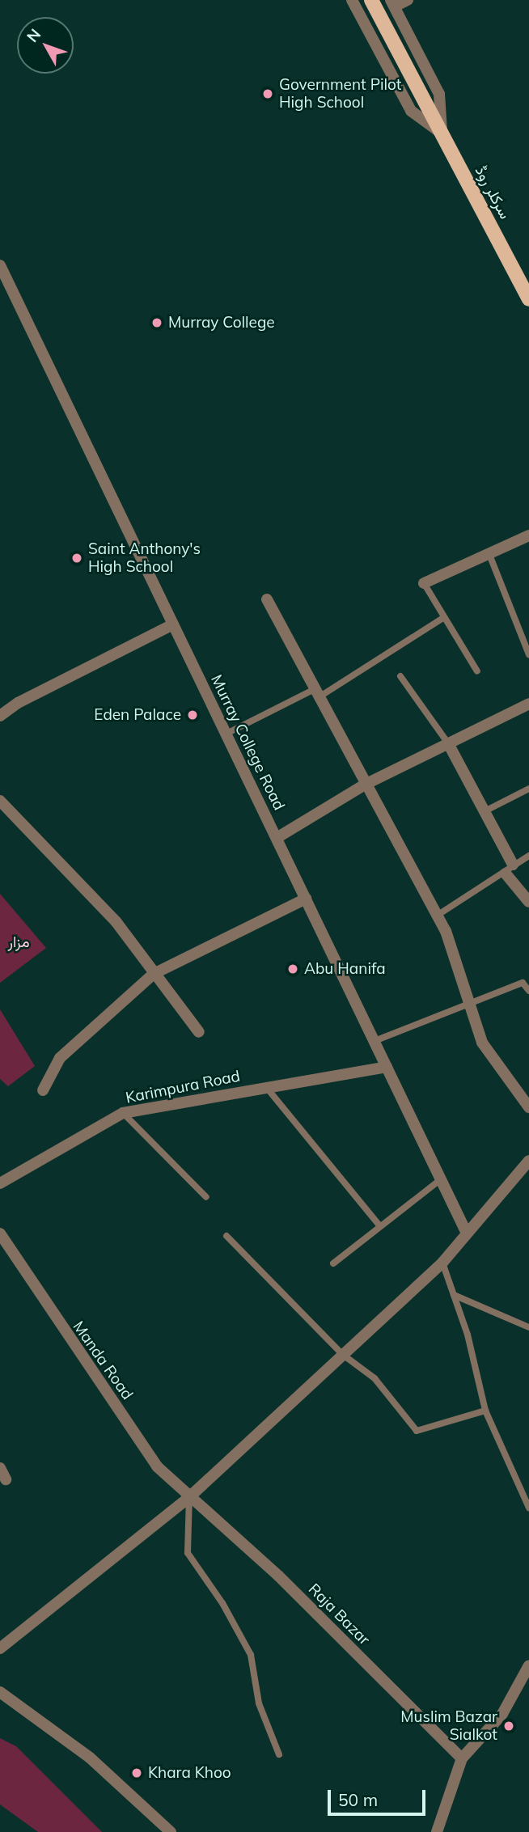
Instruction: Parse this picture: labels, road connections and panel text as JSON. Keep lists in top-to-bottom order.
{
  "streets": {
    "main road": ["سرکلر روڈ"],
    "street": [
      "Murray College Road",
      "Karimpura Road",
      "Manda Road",
      "Raja Bazar"
    ]
  },
  "crossings": [
    ["Murray College Road", "Karimpura Road"],
    ["Manda Road", "Raja Bazar"]
  ],
  "parks": ["مزار"],
  "places": [
    "Government Pilot High School",
    "Murray College",
    "Saint Anthony's High School",
    "Eden Palace",
    "Abu Hanifa",
    "Muslim Bazar Sialkot",
    "Khara Khoo"
  ],
  "scale_bar": "50 m",
  "north": "top left"
}
